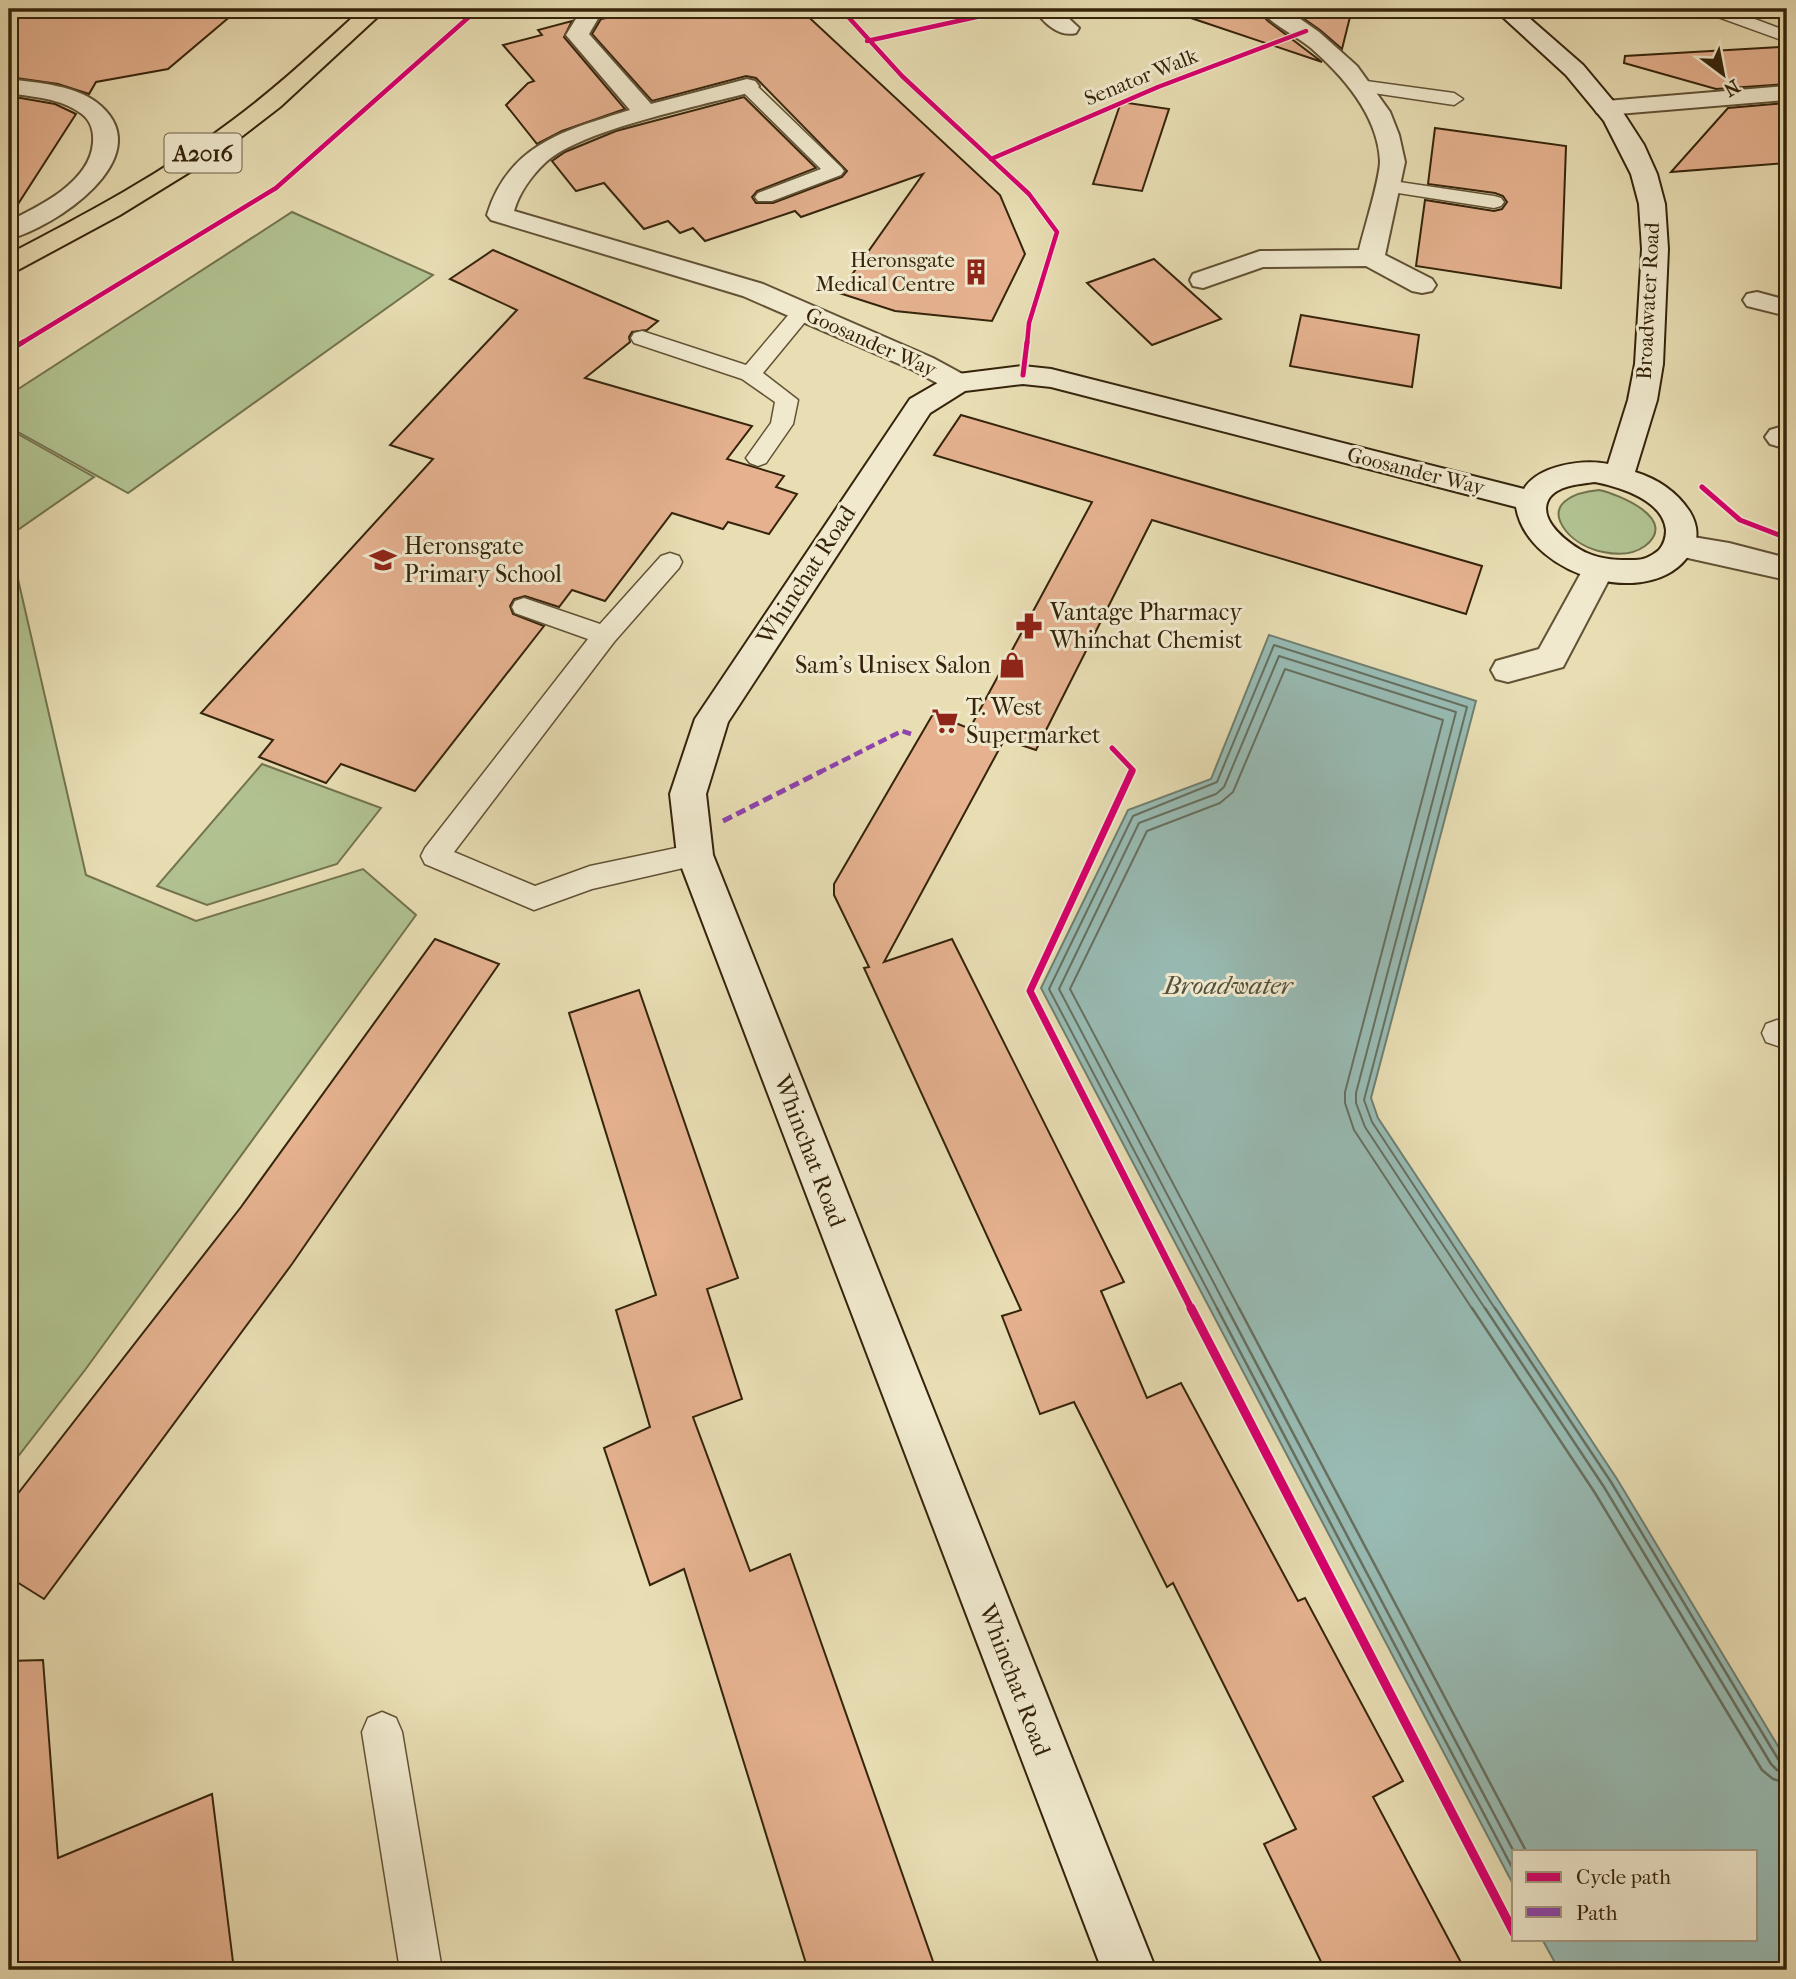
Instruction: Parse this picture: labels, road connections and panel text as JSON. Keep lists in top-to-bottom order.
{
  "streets": {
    "main road": ["A2016"],
    "street": ["Broadwater Road", "Goosander Way", "Whinchat Road"],
    "cycle path": ["Senator Walk"]
  },
  "crossings": [
    ["Broadwater Road", "Goosander Way"],
    ["Goosander Way", "Whinchat Road"]
  ],
  "water": ["Broadwater"],
  "places": {
    "building": ["Heronsgate Medical Centre"],
    "school or university": ["Heronsgate Primary School"],
    "pharmacy": ["Vantage Pharmacy Whinchat Chemist"],
    "shop": ["Sam's Unisex Salon"],
    "supermarket": ["T. West Supermarket"]
  },
  "legend": ["Cycle path", "Path"],
  "north": "bottom right"
}
